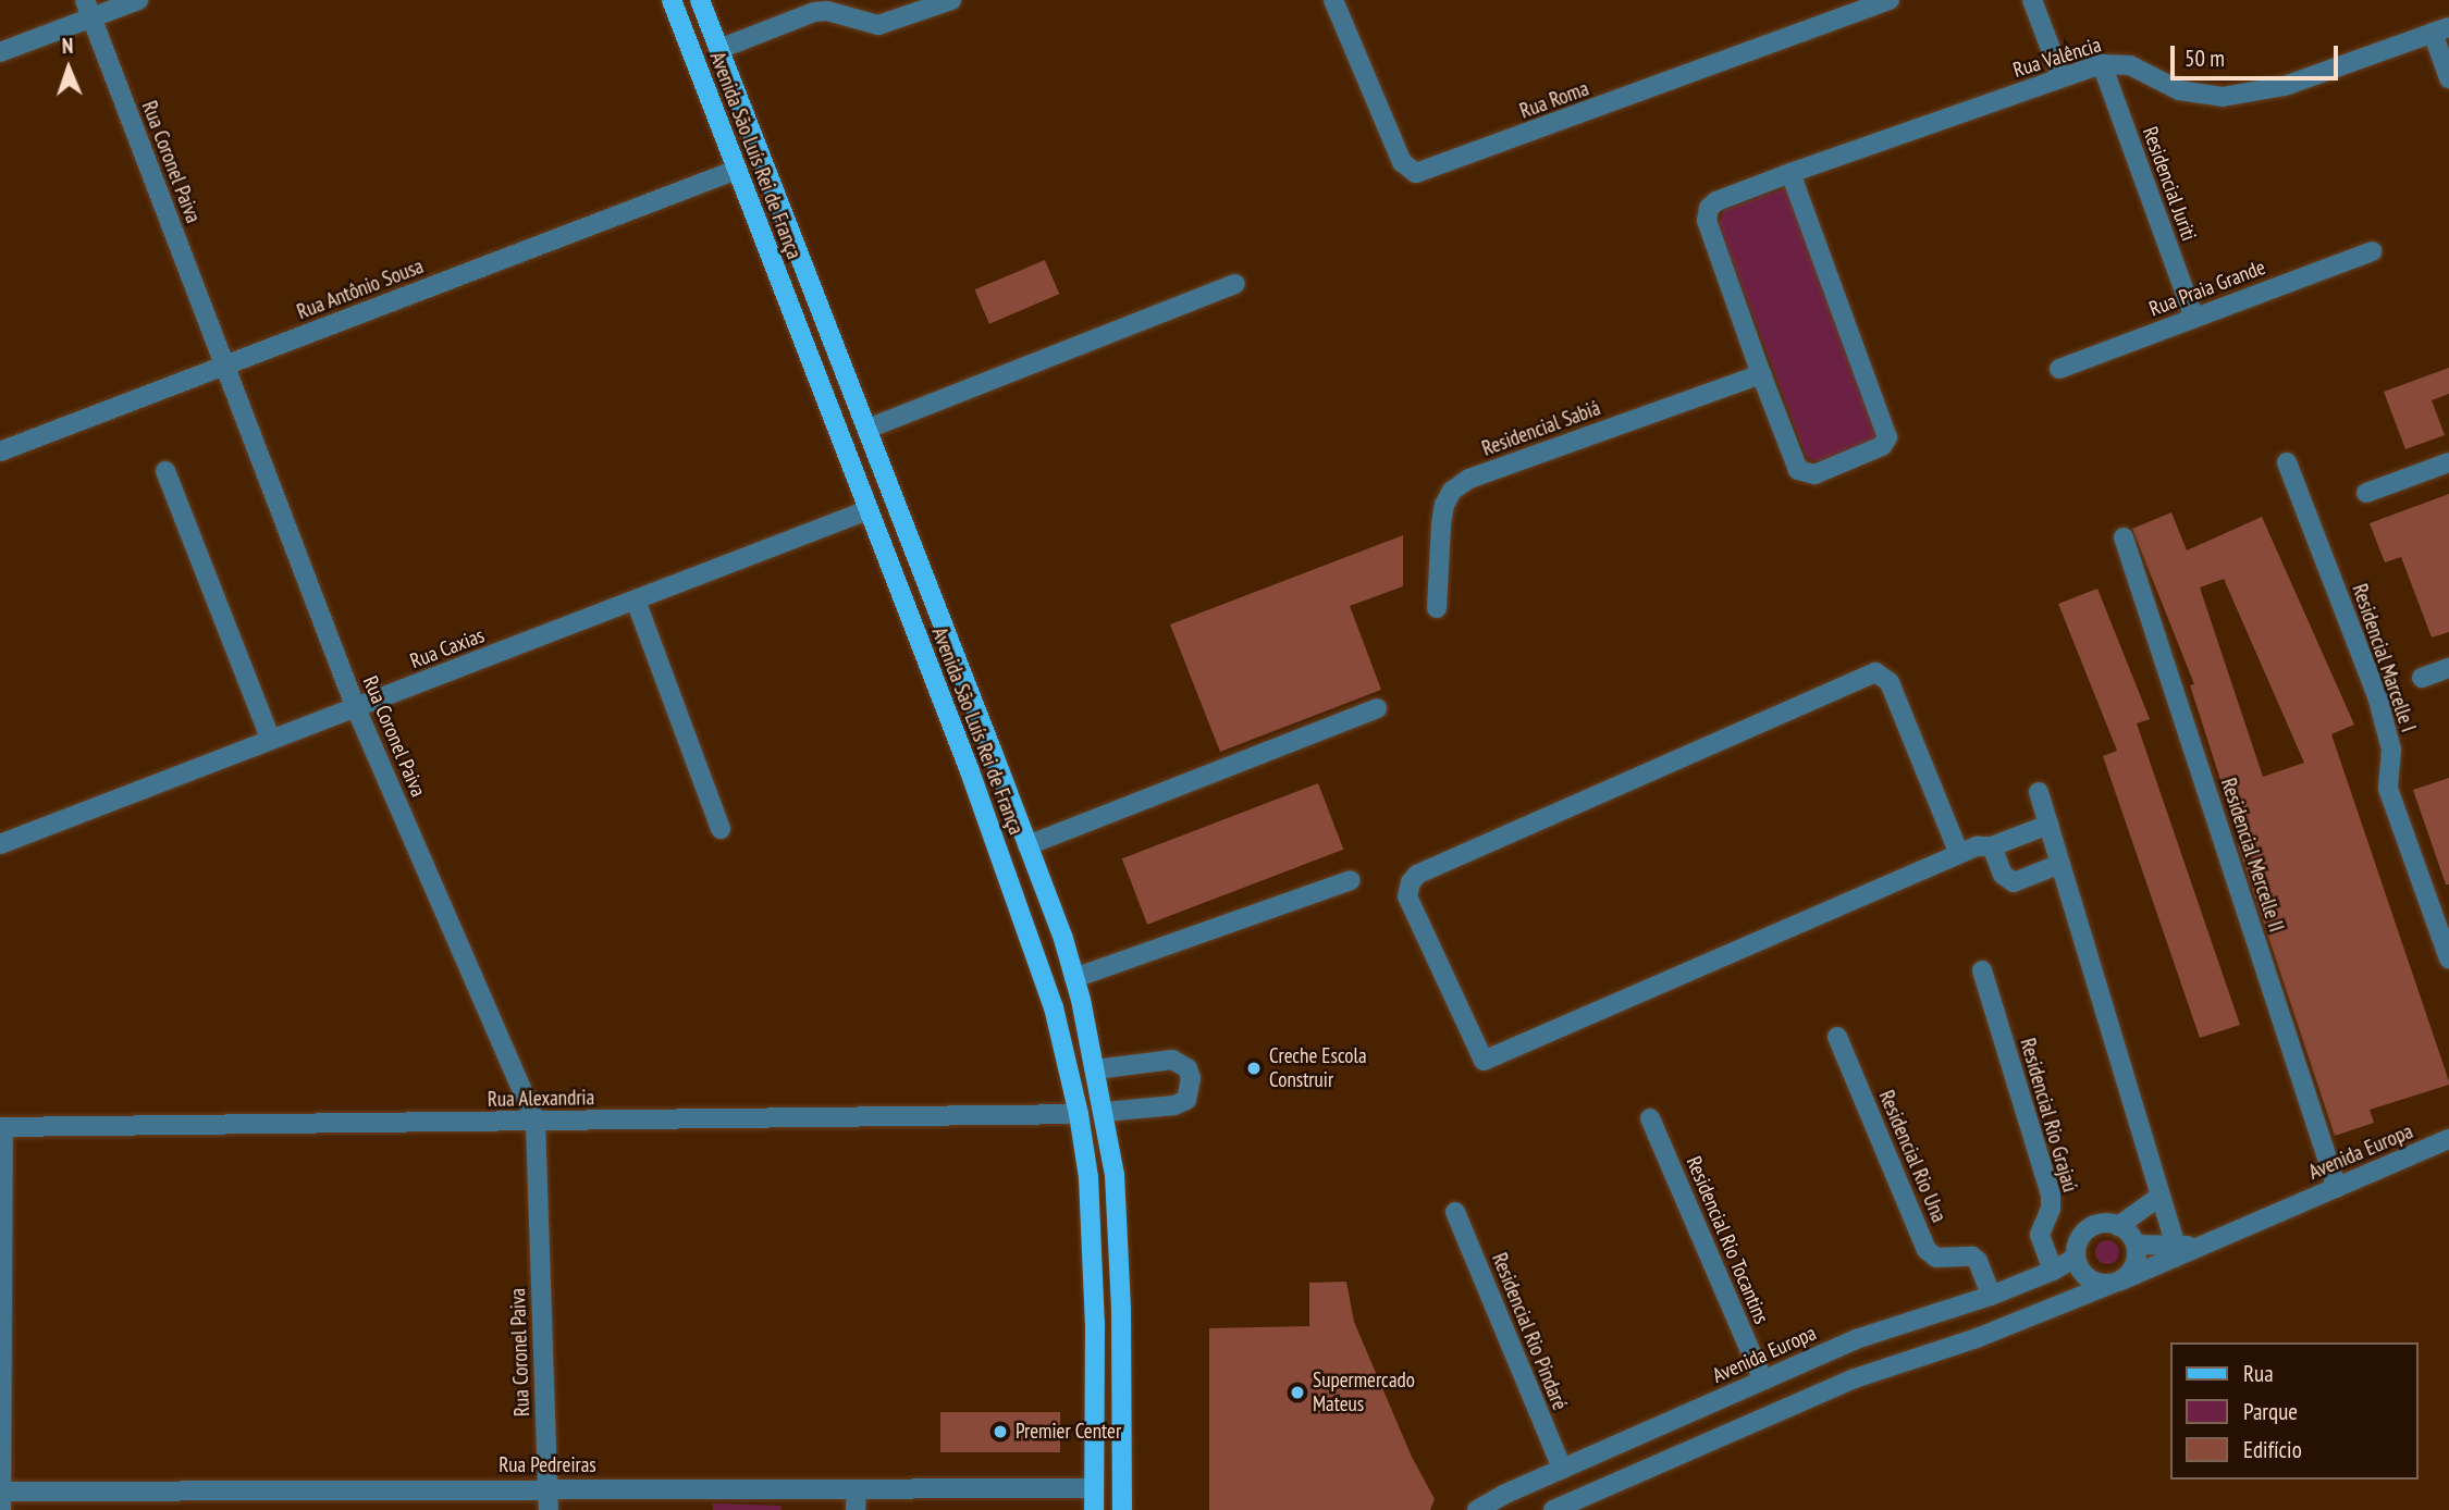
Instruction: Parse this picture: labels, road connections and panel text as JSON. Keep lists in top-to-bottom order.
{
  "streets": {
    "main road": ["Avenida São Luís Rei de França"],
    "street": [
      "Rua Valência",
      "Rua Roma",
      "Rua Coronel Paiva",
      "Residencial Juriti",
      "Rua Praia Grande",
      "Rua Antônio Sousa",
      "Residencial Sabiá",
      "Rua Caxias",
      "Residencial Marcelle I",
      "Residencial Mercelle II",
      "Rua Alexandria",
      "Residencial Rio Grajaú",
      "Avenida Europa",
      "Residencial Rio Una",
      "Residencial Rio Tocantins",
      "Residencial Rio Pindaré",
      "Rua Pedreiras"
    ]
  },
  "crossings": [
    ["Rua Valência", "Residencial Juriti"],
    ["Rua Valência", "Residencial Sabiá"],
    ["Avenida São Luís Rei de França", "Rua Antônio Sousa"],
    ["Avenida São Luís Rei de França", "Rua Caxias"],
    ["Avenida São Luís Rei de França", "Rua Alexandria"],
    ["Avenida São Luís Rei de França", "Rua Pedreiras"],
    ["Rua Coronel Paiva", "Rua Antônio Sousa"],
    ["Rua Coronel Paiva", "Rua Caxias"],
    ["Rua Coronel Paiva", "Rua Alexandria"],
    ["Rua Coronel Paiva", "Rua Pedreiras"],
    ["Residencial Juriti", "Rua Praia Grande"],
    ["Residencial Mercelle II", "Avenida Europa"],
    ["Residencial Rio Grajaú", "Avenida Europa"],
    ["Avenida Europa", "Residencial Rio Una"],
    ["Avenida Europa", "Residencial Rio Tocantins"],
    ["Avenida Europa", "Residencial Rio Pindaré"]
  ],
  "places": ["Creche Escola Construir", "Supermercado Mateus", "Premier Center"],
  "legend": ["Rua", "Parque", "Edifício"],
  "scale_bar": "50 m",
  "north": "top"
}
